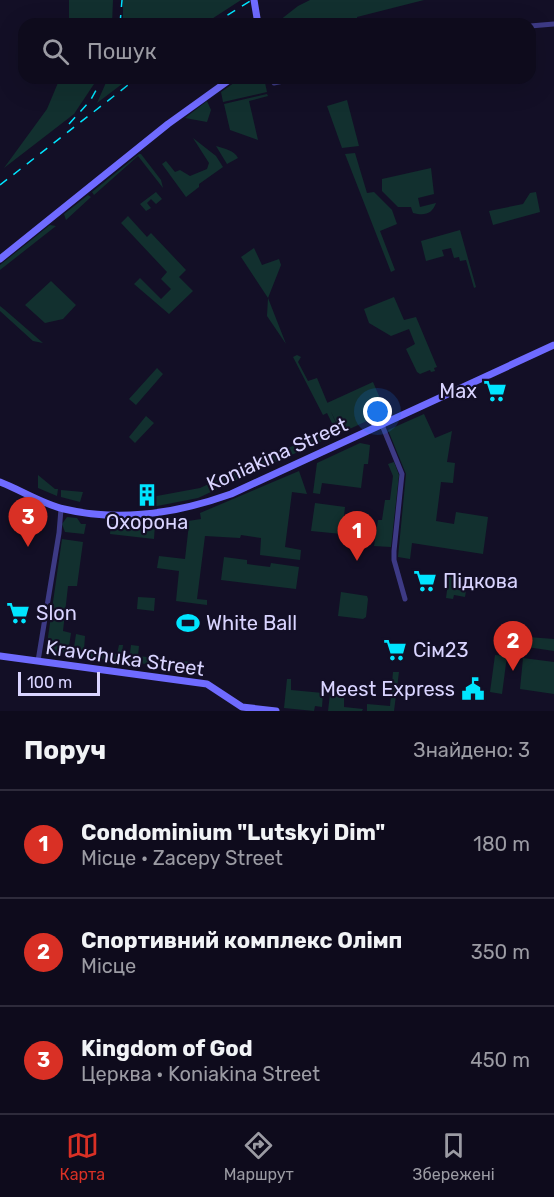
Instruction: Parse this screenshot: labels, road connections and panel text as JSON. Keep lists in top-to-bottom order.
{
  "streets": {
    "main road": ["Koniakina Street", "Kravchuka Street"]
  },
  "places": {
    "supermarket": [
      "Max",
      "Підкова",
      "Slon",
      "Сім23"
    ],
    "building": ["Охорона"],
    "sports": ["White Ball"],
    "public building": ["Meest Express"]
  },
  "scale_bar": "100 m",
  "page": {
    "search": "Пошук",
    "pins": ["3", "1", "2"],
    "scale": "100 m",
    "heading": ["Поруч", "Знайдено: 3"],
    "list": [
      {
        "mark": "1",
        "name": "Condominium \"Lutskyi Dim\"",
        "note": "Місце · Zacepy Street",
        "value": "180 m"
      },
      {
        "mark": "2",
        "name": "Спортивний комплекс Олімп",
        "note": "Місце",
        "value": "350 m"
      },
      {
        "mark": "3",
        "name": "Kingdom of God",
        "note": "Церква · Koniakina Street",
        "value": "450 m"
      }
    ],
    "nav": ["Карта", "Маршрут", "Збережені"]
  }
}
